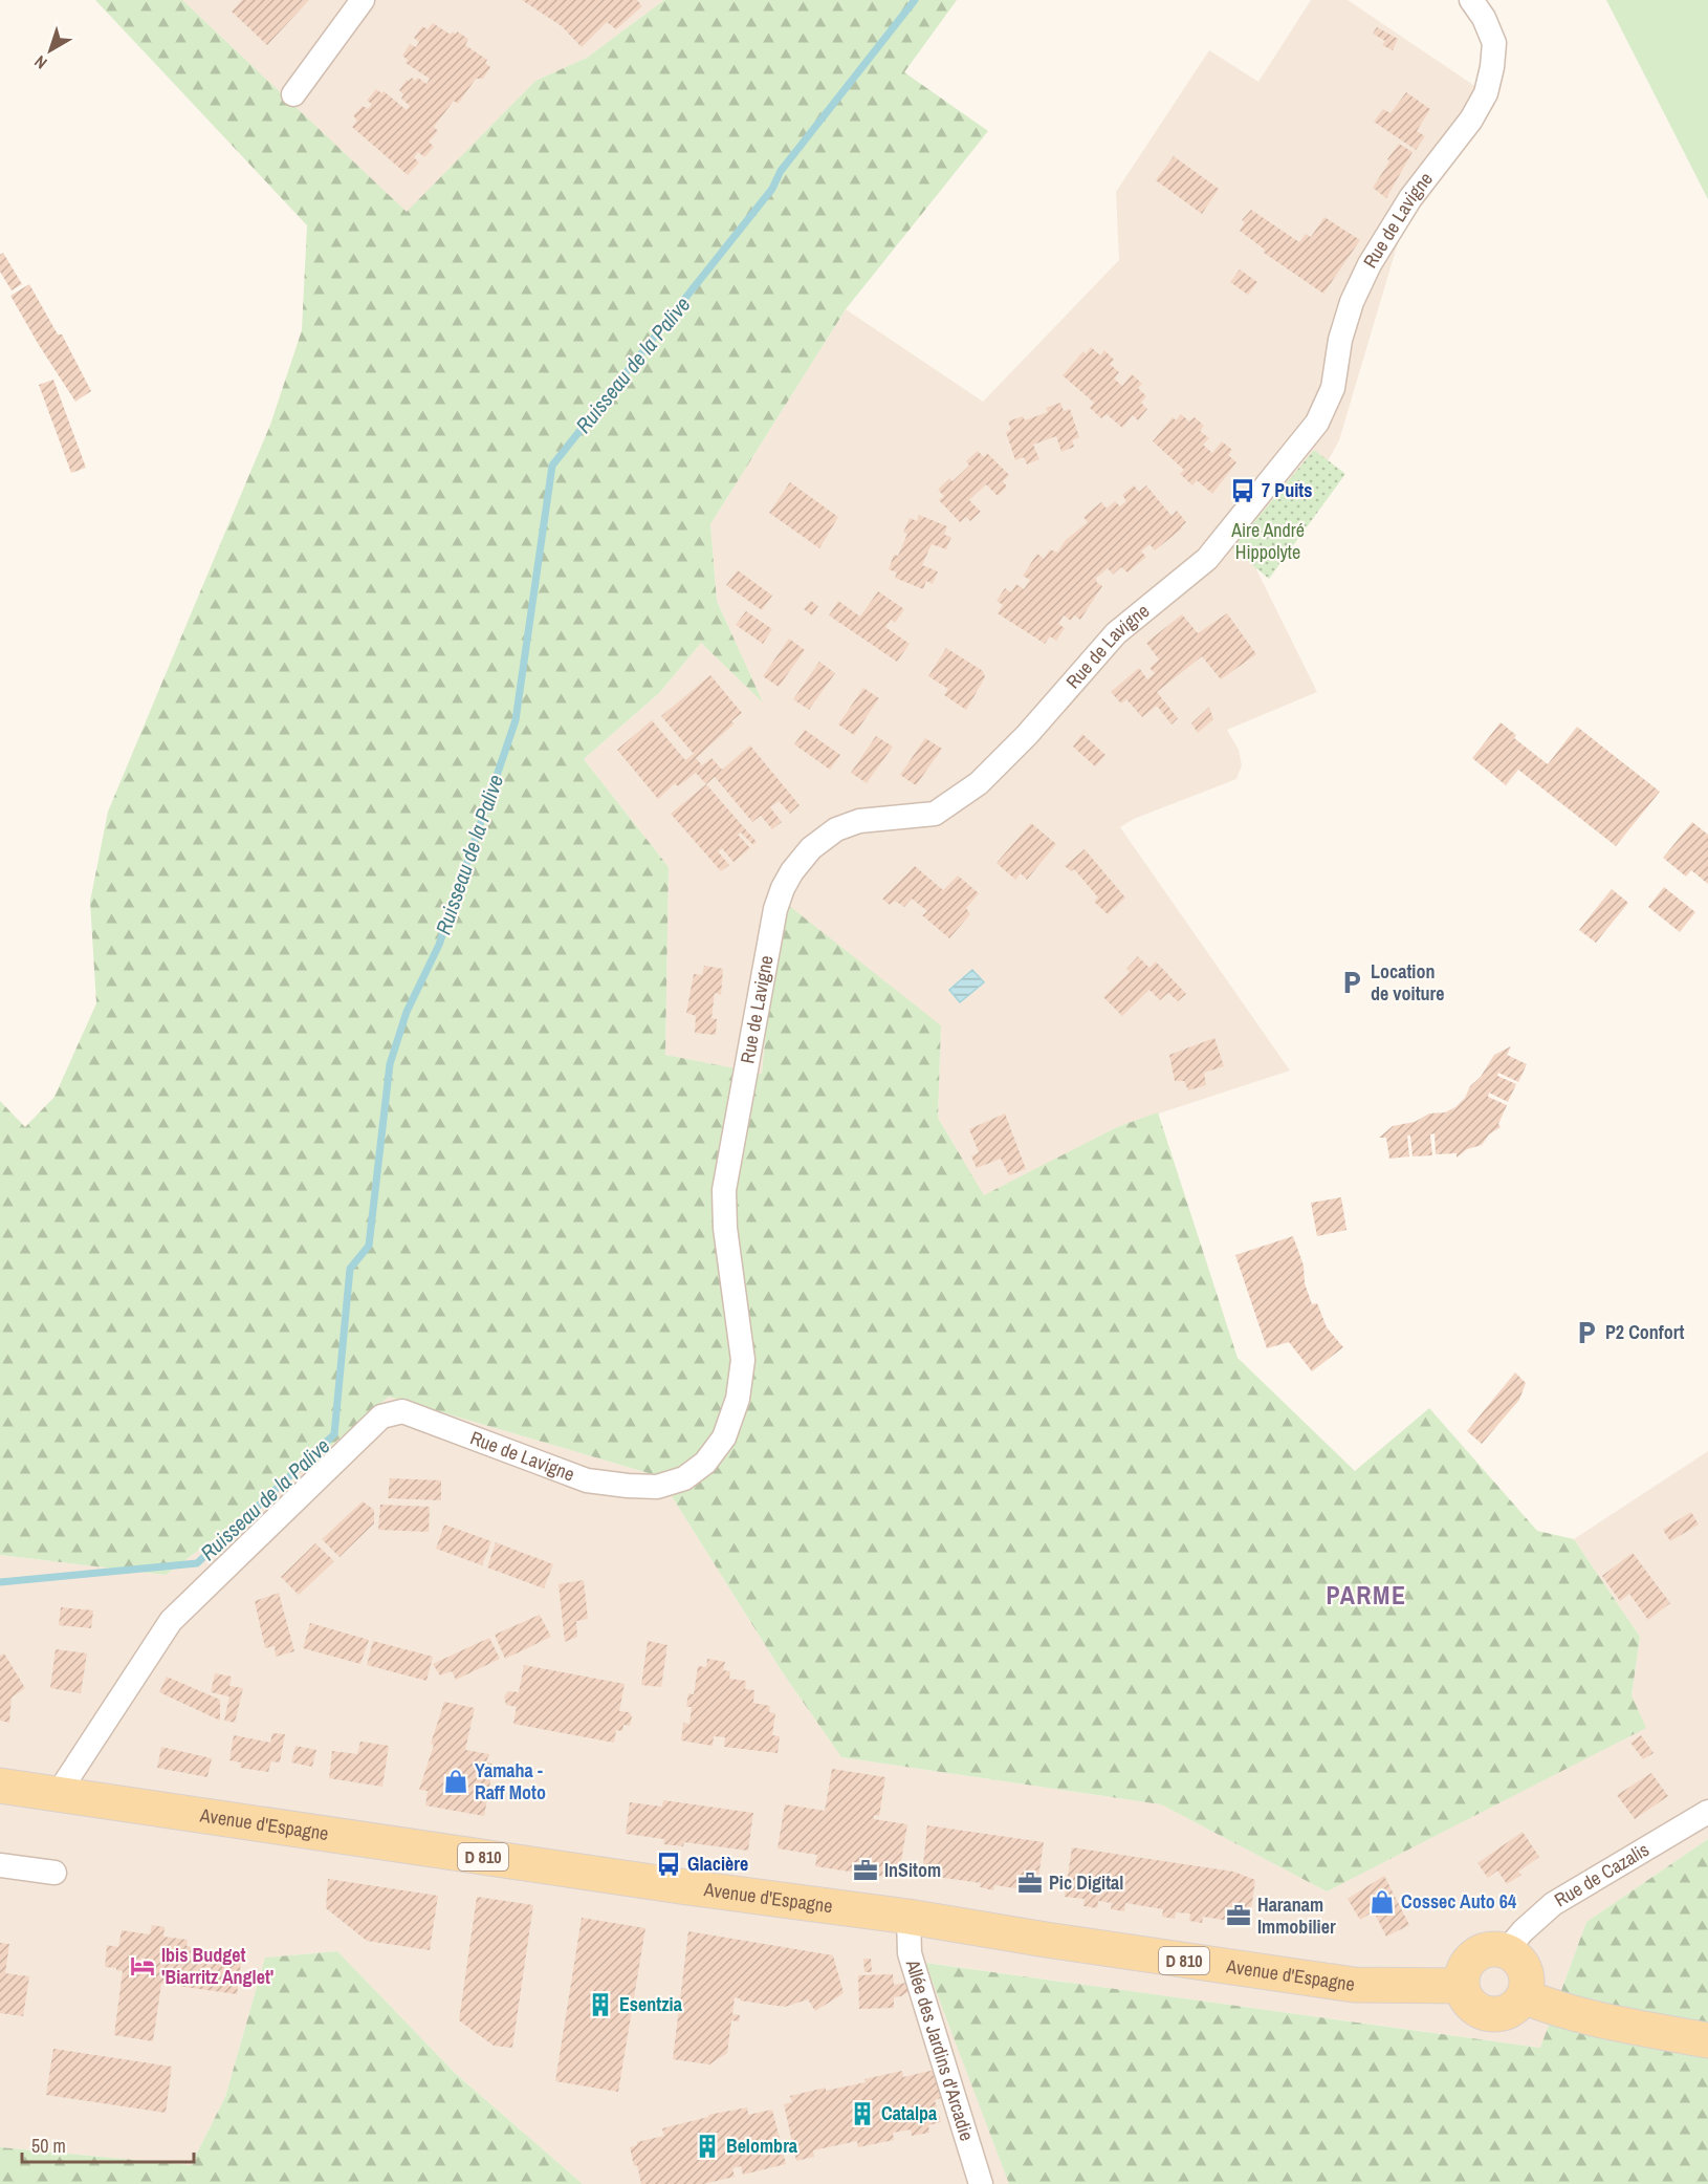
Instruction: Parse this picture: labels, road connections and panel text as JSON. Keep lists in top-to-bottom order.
{
  "streets": {
    "main road": ["Avenue d'Espagne", "D 810"],
    "street": ["Rue de Lavigne", "Rue de Cazalis", "Allée des Jardins d'Arcadie"]
  },
  "crossings": [
    ["Rue de Lavigne", "Avenue d'Espagne"],
    ["Avenue d'Espagne", "Rue de Cazalis"],
    ["Avenue d'Espagne", "Allée des Jardins d'Arcadie"]
  ],
  "districts": ["PARME"],
  "water": ["Ruisseau de la Palive"],
  "parks": ["Aire André Hippolyte"],
  "places": {
    "bus stop": ["7 Puits", "Glacière"],
    "parking": ["Location de voiture", "P2 Confort"],
    "shop": ["Yamaha - Raff Moto", "Cossec Auto 64"],
    "office": ["InSitom", "Pic Digital", "Haranam Immobilier"],
    "hotel": ["Ibis Budget 'Biarritz Anglet'"],
    "building": ["Esentzia", "Catalpa", "Belombra"]
  },
  "scale_bar": "50 m",
  "north": "bottom left"
}
